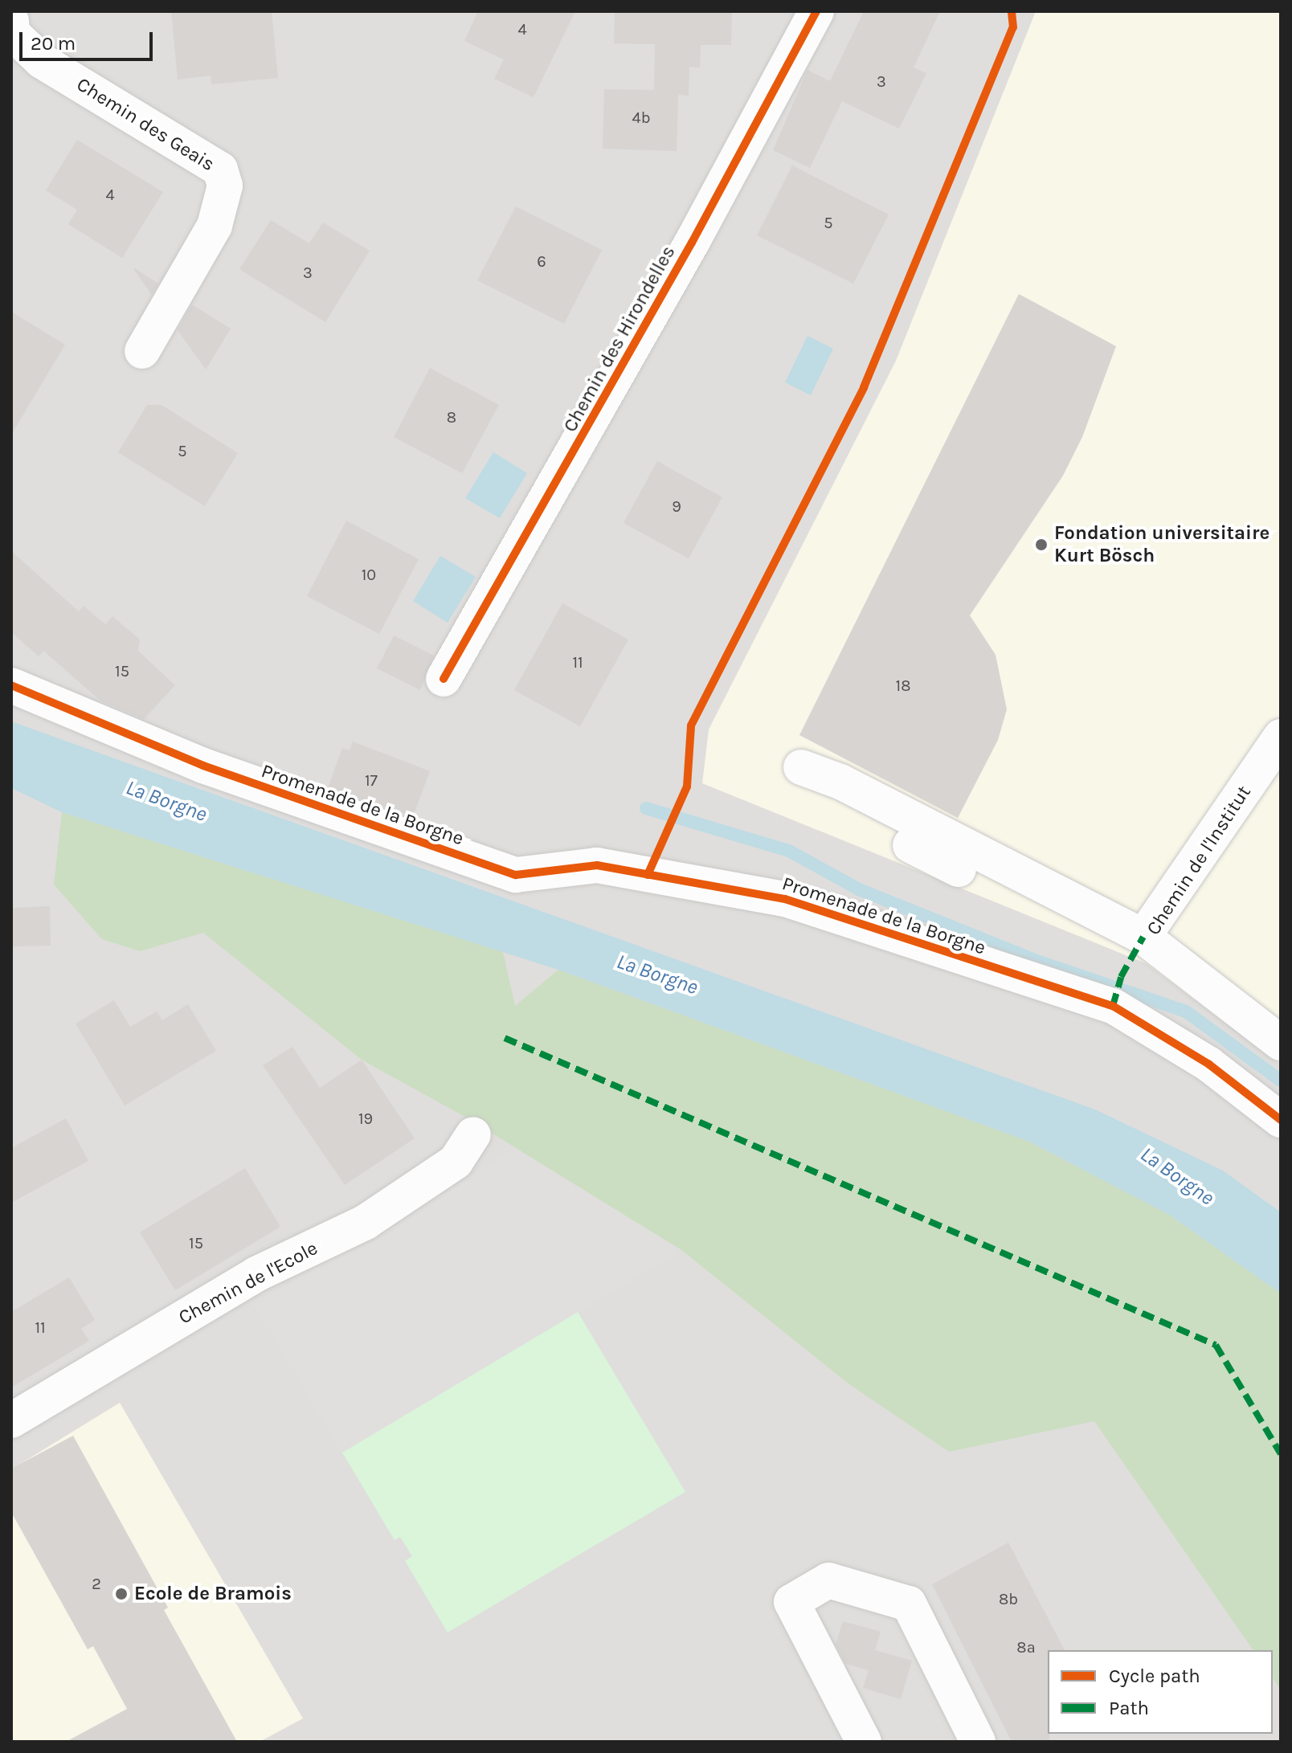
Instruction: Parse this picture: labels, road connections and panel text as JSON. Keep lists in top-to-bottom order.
{
  "streets": {
    "street": [
      "Chemin des Geais",
      "Chemin des Hirondelles",
      "Promenade de la Borgne",
      "Chemin de l'Institut",
      "Chemin de l'Ecole"
    ]
  },
  "water": ["La Borgne"],
  "places": ["Fondation universitaire Kurt Bösch", "Ecole de Bramois"],
  "house_numbers": [
    "4",
    "3",
    "4b",
    "4",
    "5",
    "6",
    "3",
    "8",
    "5",
    "9",
    "10",
    "11",
    "15",
    "18",
    "17",
    "19",
    "15",
    "11",
    "2",
    "8b",
    "8a"
  ],
  "legend": ["Cycle path", "Path"],
  "scale_bar": "20 m"
}
